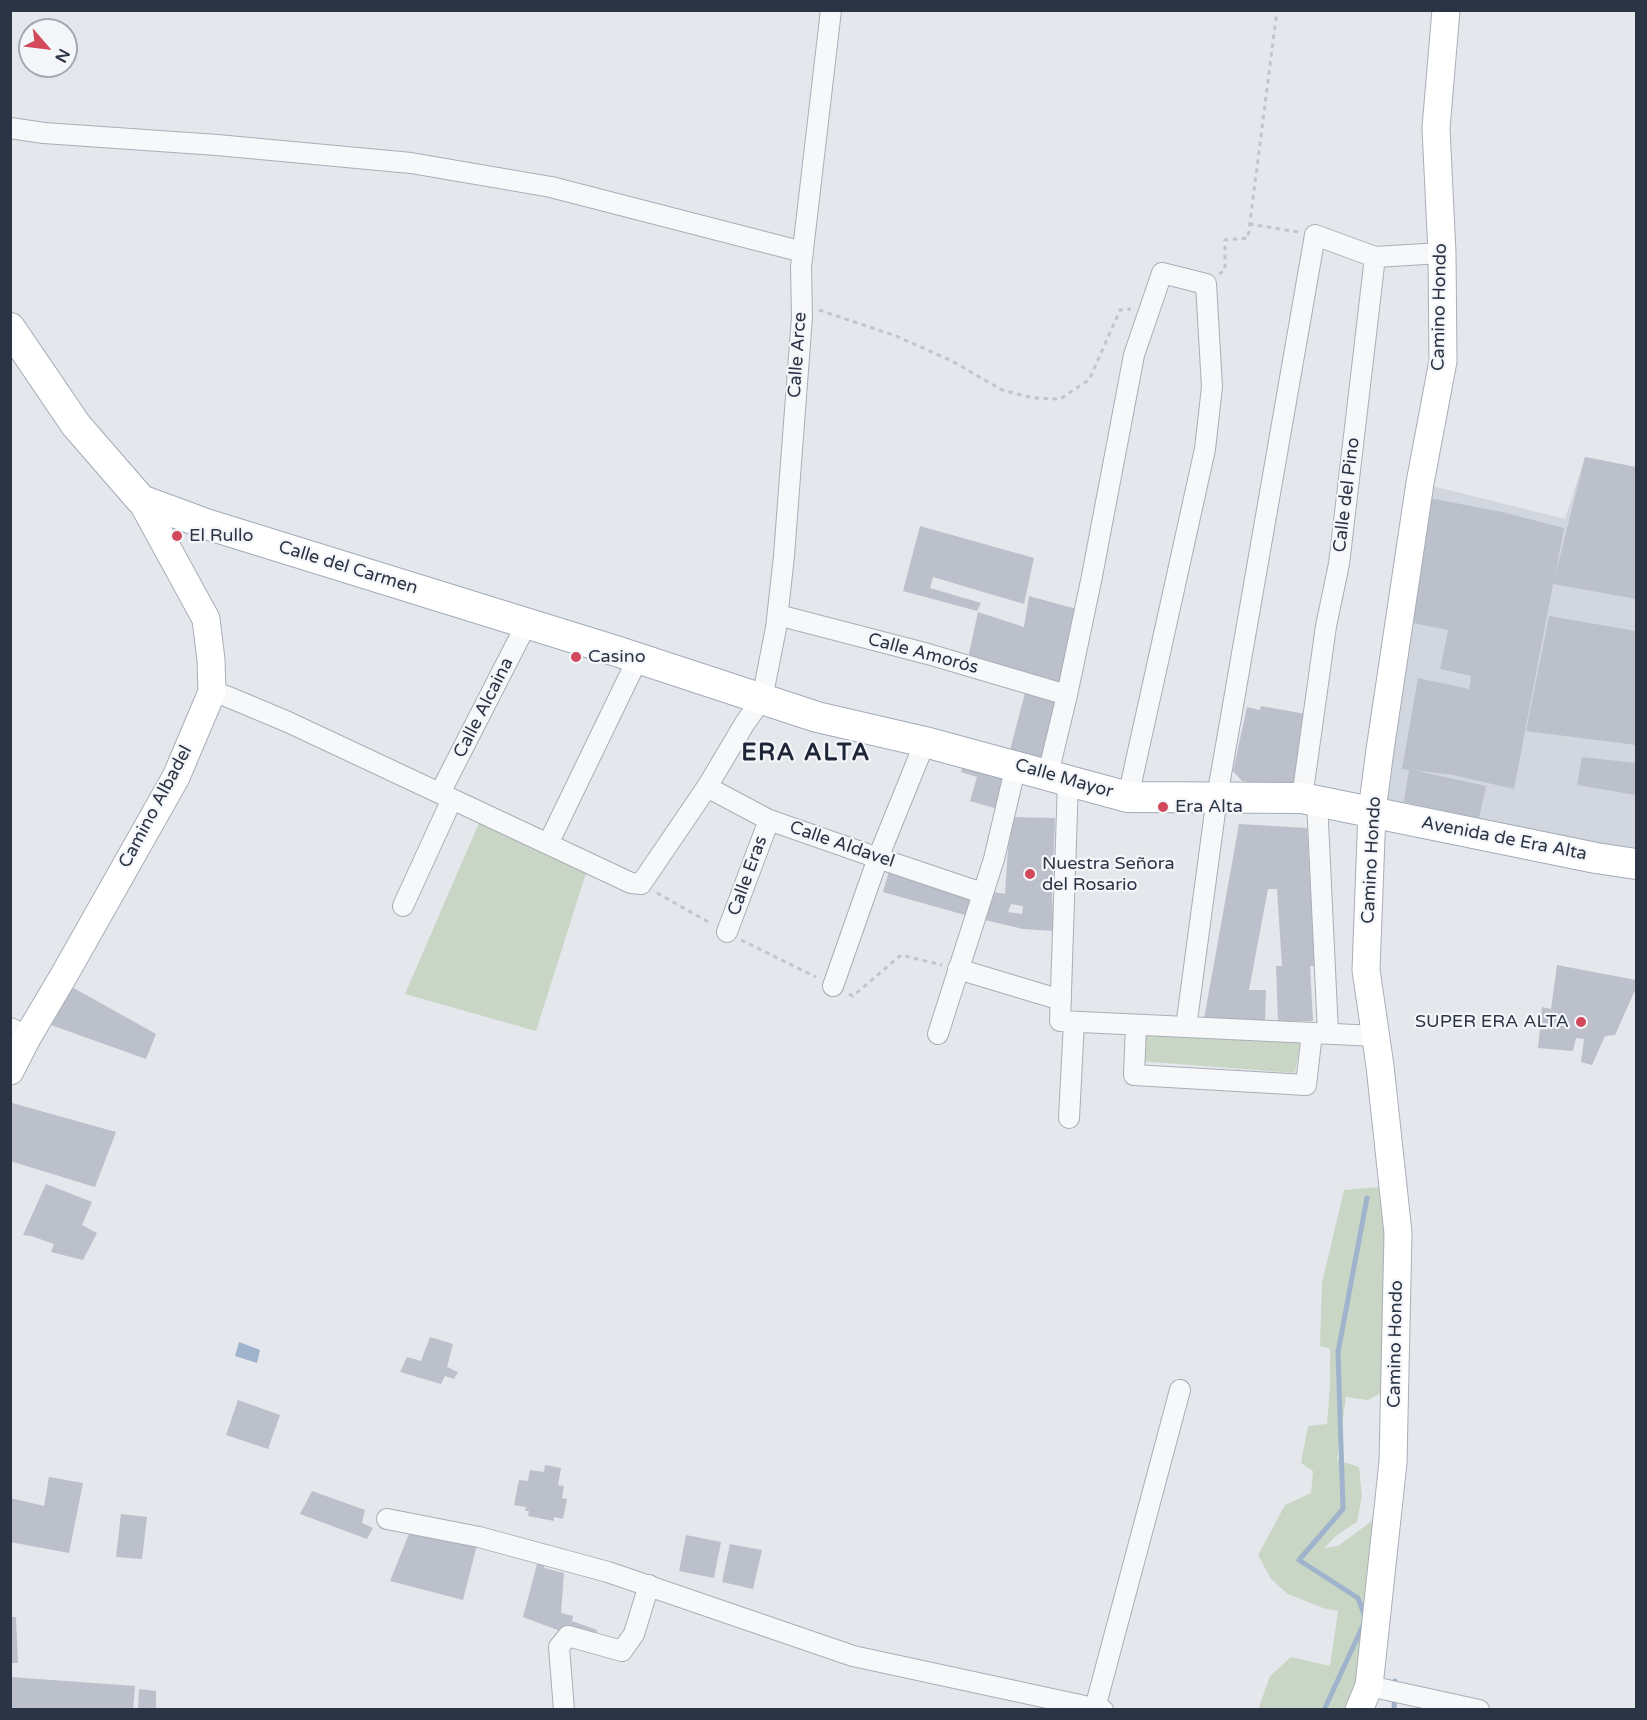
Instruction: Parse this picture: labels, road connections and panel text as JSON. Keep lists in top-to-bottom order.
{
  "streets": {
    "main road": [
      "Camino Hondo",
      "Calle del Carmen",
      "Calle Mayor",
      "Camino Albadel",
      "Avenida de Era Alta"
    ],
    "street": [
      "Calle Arce",
      "Calle del Pino",
      "Calle Amorós",
      "Calle Alcaina",
      "Calle Aldavel",
      "Calle Eras"
    ]
  },
  "crossings": [
    ["Camino Hondo", "Calle Mayor"],
    ["Camino Hondo", "Avenida de Era Alta"],
    ["Calle Arce", "Calle del Carmen"],
    ["Calle Arce", "Calle Amorós"],
    ["Calle Arce", "Calle Mayor"],
    ["Calle del Pino", "Calle Mayor"],
    ["Calle del Carmen", "Calle Alcaina"],
    ["Calle del Carmen", "Calle Mayor"],
    ["Calle del Carmen", "Camino Albadel"],
    ["Calle Mayor", "Avenida de Era Alta"],
    ["Calle Aldavel", "Calle Eras"]
  ],
  "districts": ["ERA ALTA"],
  "places": [
    "El Rullo",
    "Casino",
    "Era Alta",
    "Nuestra Señora del Rosario",
    "SUPER ERA ALTA"
  ],
  "north": "bottom right"
}
